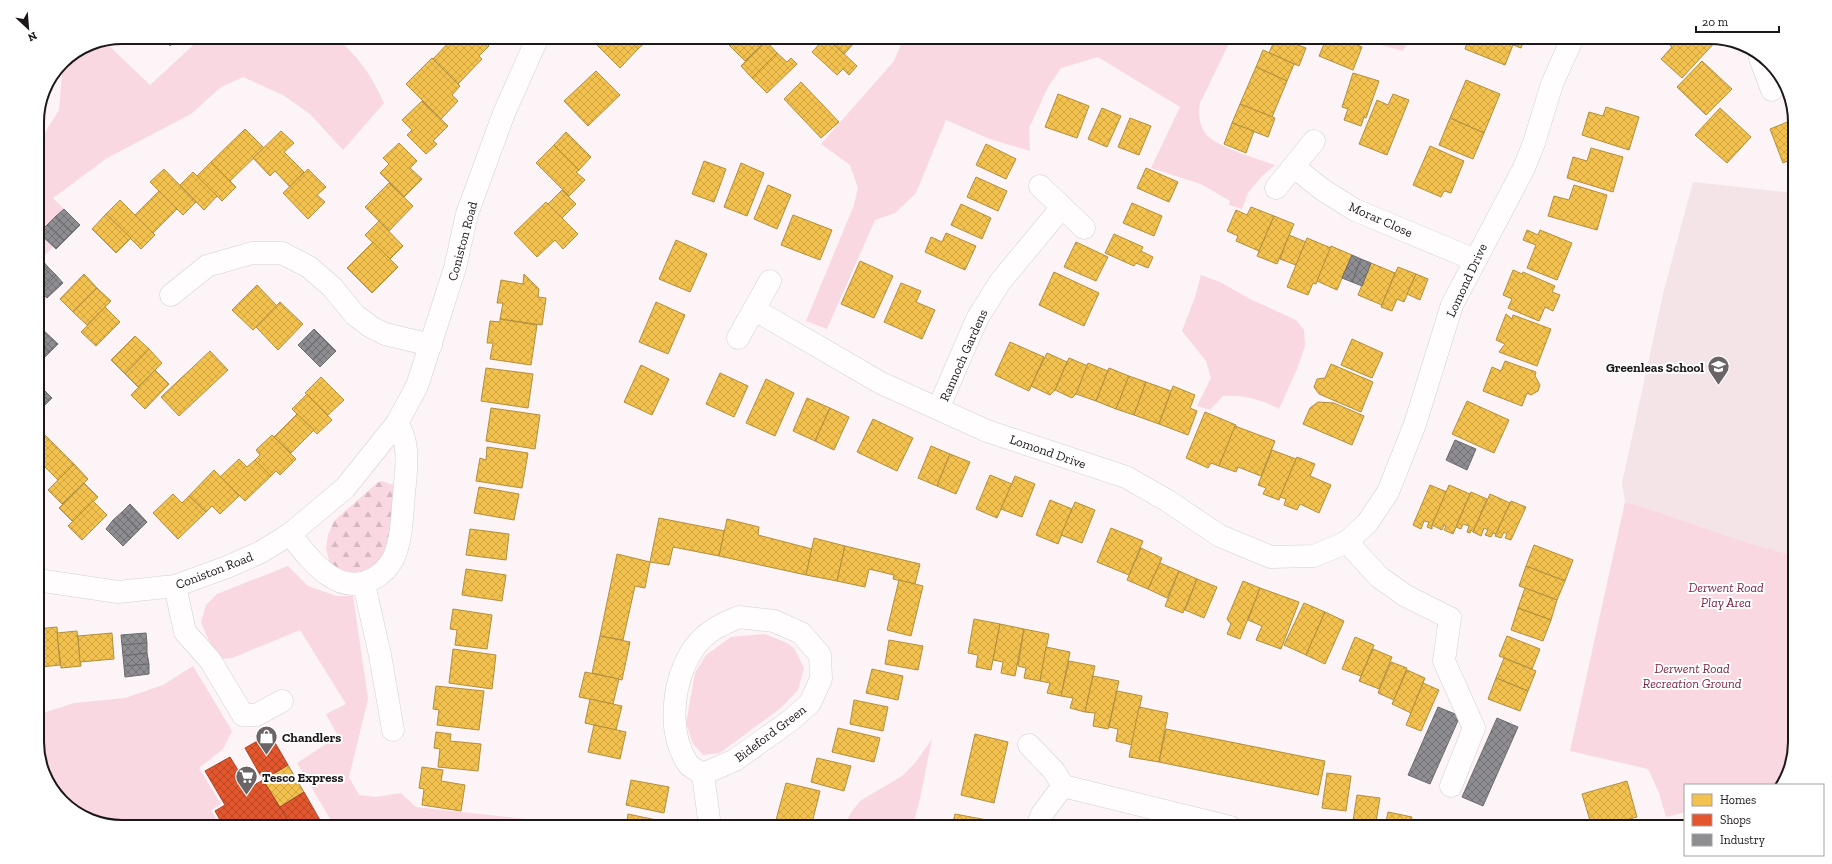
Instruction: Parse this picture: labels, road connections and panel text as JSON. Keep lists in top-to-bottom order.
{
  "streets": {
    "street": [
      "Morar Close",
      "Coniston Road",
      "Lomond Drive",
      "Rannoch Gardens",
      "Bideford Green"
    ]
  },
  "crossings": [
    ["Morar Close", "Lomond Drive"],
    ["Lomond Drive", "Rannoch Gardens"]
  ],
  "parks": ["Derwent Road Play Area", "Derwent Road Recreation Ground"],
  "places": {
    "school or university": ["Greenleas School"],
    "shop": ["Chandlers"],
    "supermarket": ["Tesco Express"]
  },
  "legend": ["Homes", "Shops", "Industry"],
  "scale_bar": "20 m",
  "north": "bottom right"
}
